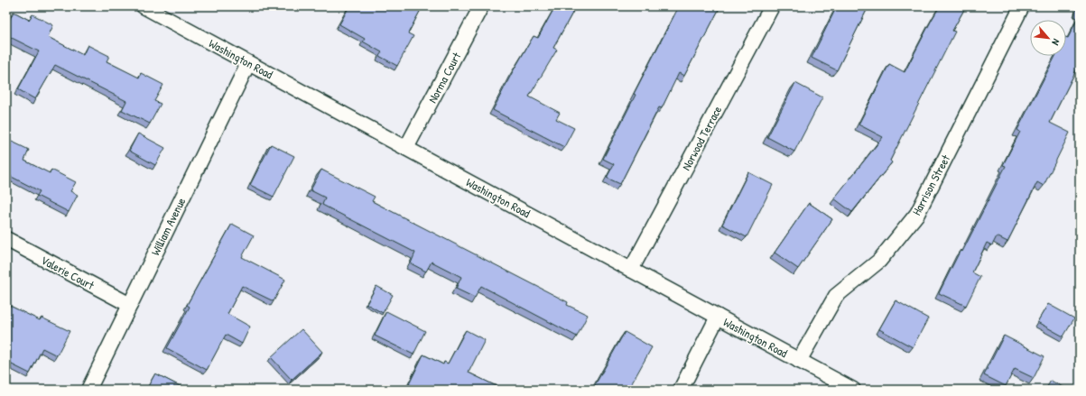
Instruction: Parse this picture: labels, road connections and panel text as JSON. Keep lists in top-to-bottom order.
{
  "streets": {
    "street": [
      "Washington Road",
      "Norma Court",
      "Norwood Terrace",
      "Harrison Street",
      "William Avenue",
      "Valerie Court"
    ]
  },
  "crossings": [
    ["Washington Road", "Norma Court"],
    ["Washington Road", "Norwood Terrace"],
    ["Washington Road", "Harrison Street"],
    ["Washington Road", "William Avenue"],
    ["William Avenue", "Valerie Court"]
  ],
  "north": "bottom right"
}
